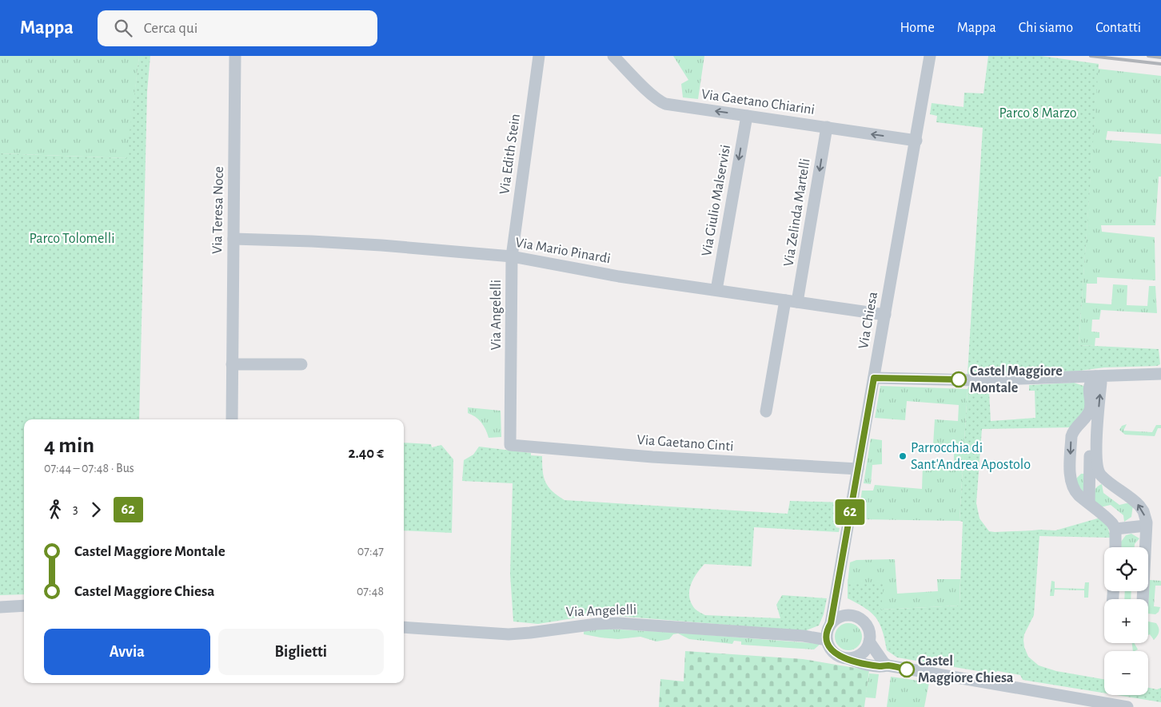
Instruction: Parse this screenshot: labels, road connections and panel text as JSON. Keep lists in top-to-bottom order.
{
  "streets": {
    "street": [
      "Via Gaetano Chiarini",
      "Via Edith Stein",
      "Via Giulio Malservisi",
      "Via Teresa Noce",
      "Via Zelinda Martelli",
      "Via Mario Pinardi",
      "Via Angelelli",
      "Via Chiesa",
      "Via Gaetano Cinti"
    ]
  },
  "crossings": [
    ["Via Gaetano Chiarini", "Via Giulio Malservisi"],
    ["Via Gaetano Chiarini", "Via Zelinda Martelli"],
    ["Via Gaetano Chiarini", "Via Chiesa"],
    ["Via Edith Stein", "Via Mario Pinardi"],
    ["Via Edith Stein", "Via Angelelli"],
    ["Via Giulio Malservisi", "Via Mario Pinardi"],
    ["Via Teresa Noce", "Via Mario Pinardi"],
    ["Via Zelinda Martelli", "Via Mario Pinardi"],
    ["Via Mario Pinardi", "Via Angelelli"],
    ["Via Mario Pinardi", "Via Chiesa"],
    ["Via Angelelli", "Via Chiesa"],
    ["Via Angelelli", "Via Gaetano Cinti"],
    ["Via Chiesa", "Via Gaetano Cinti"]
  ],
  "one_way": ["Via Gaetano Chiarini", "Via Giulio Malservisi", "Via Zelinda Martelli"],
  "parks": ["Parco 8 Marzo", "Parco Tolomelli"],
  "places": ["Castel Maggiore Montale", "Parrocchia di Sant'Andrea Apostolo", "Castel Maggiore Chiesa"],
  "lines": ["bus line 62"],
  "page": {
    "header": "Mappa",
    "search": "Cerca qui",
    "nav": [
      "Home",
      "Mappa",
      "Chi siamo",
      "Contatti"
    ],
    "on_map": "62",
    "heading": ["4 min", "07:44 – 07:48 · Bus", "2.40 €"],
    "legs": ["3", "62"],
    "list": [
      {
        "name": "Castel Maggiore Montale",
        "value": "07:47"
      },
      {
        "name": "Castel Maggiore Chiesa",
        "value": "07:48"
      }
    ],
    "map_buttons": ["+", "−"],
    "buttons": ["Avvia", "Biglietti"]
  }
}
